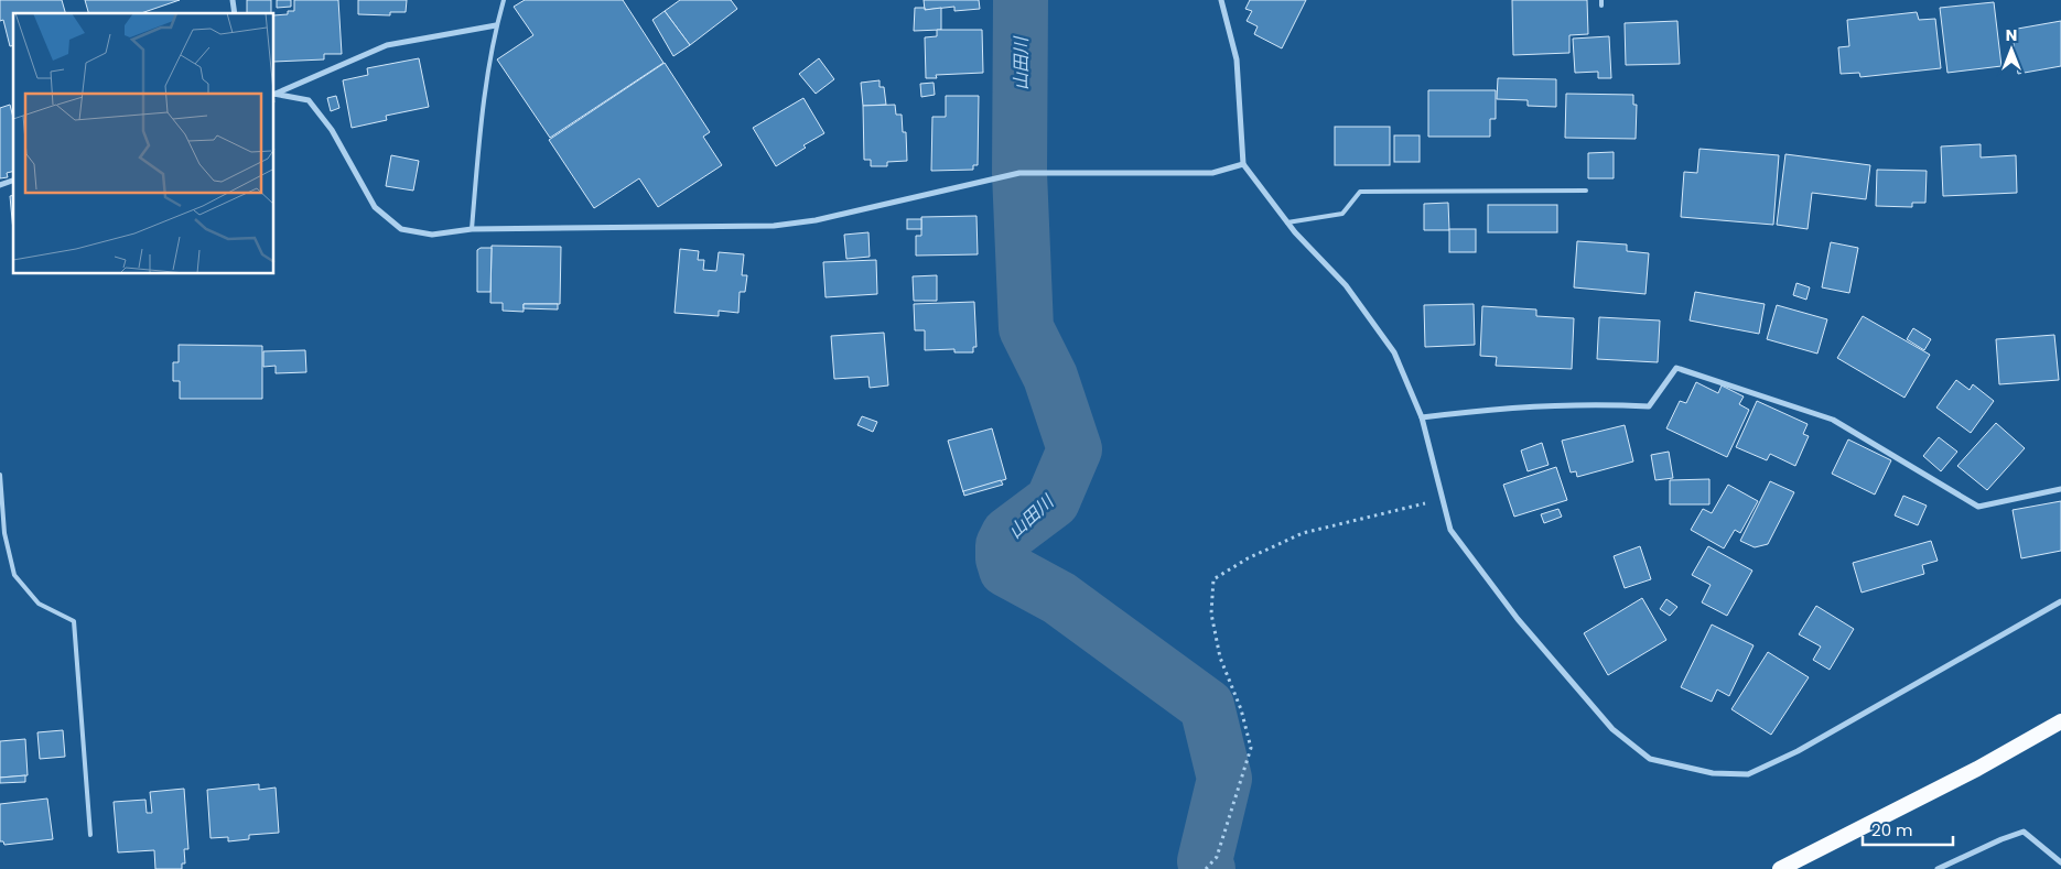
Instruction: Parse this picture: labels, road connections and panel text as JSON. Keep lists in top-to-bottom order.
{
  "water": ["山田川"],
  "scale_bar": "20 m",
  "north": "top"
}
